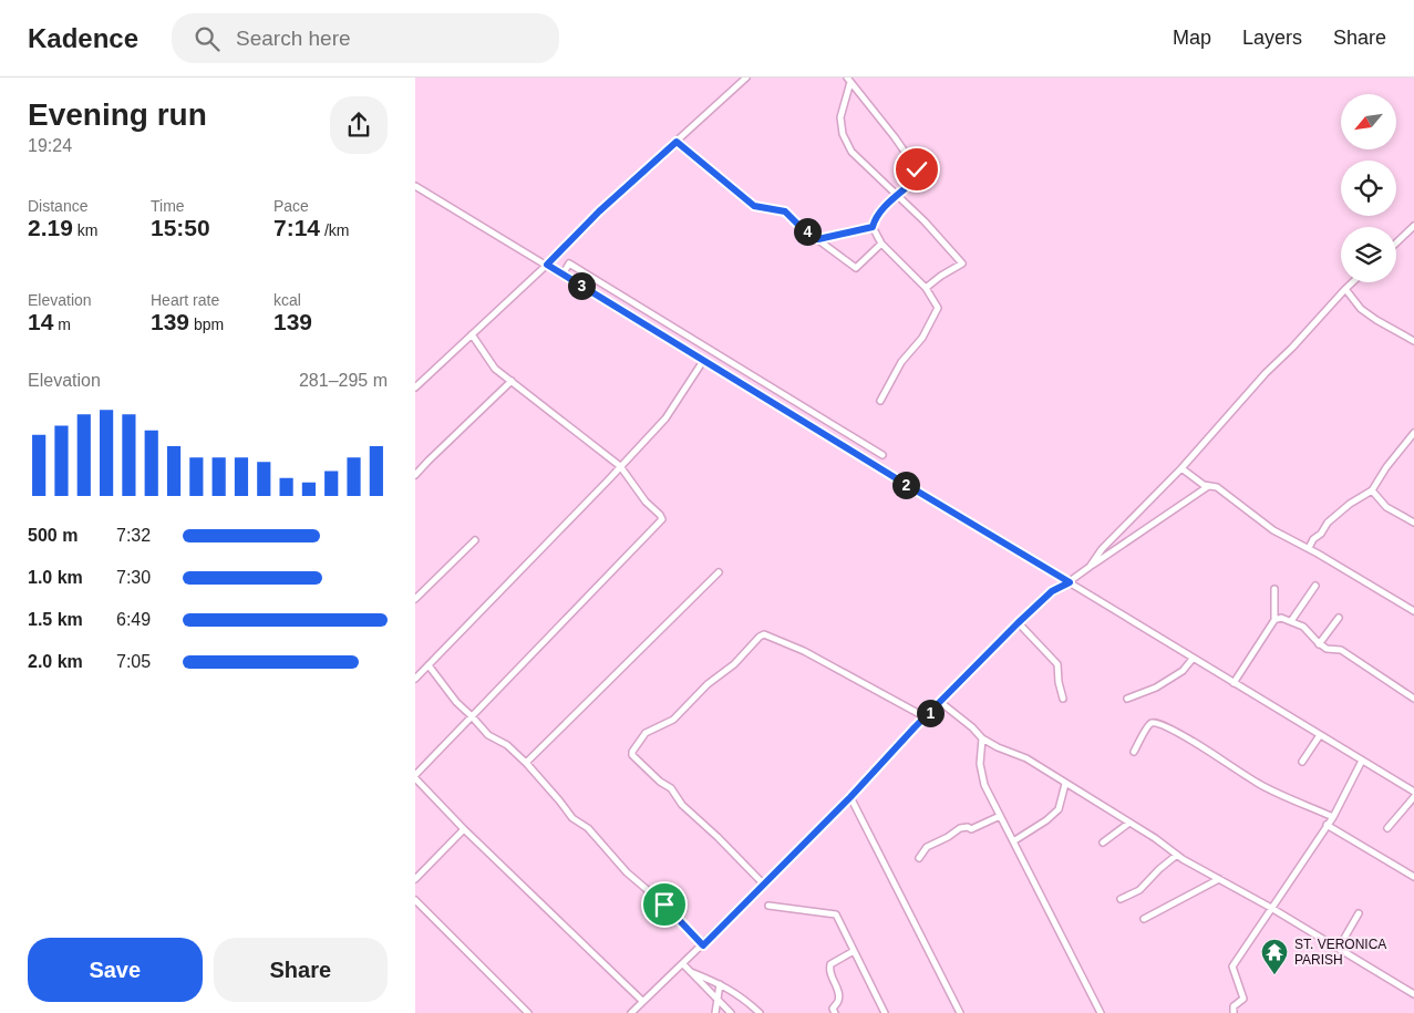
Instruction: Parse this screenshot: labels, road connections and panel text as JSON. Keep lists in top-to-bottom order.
{
  "places": {
    "temple": ["ST. VERONICA PARISH"]
  },
  "north": "bottom left",
  "page": {
    "header": "Kadence",
    "search": "Search here",
    "nav": ["Map", "Layers", "Share"],
    "heading": ["Evening run", "19:24"],
    "stats": [
      ["Distance", "2.19 km"],
      ["Time", "15:50"],
      ["Pace", "7:14 /km"],
      ["Elevation", "14 m"],
      ["Heart rate", "139 bpm"],
      ["kcal", "139"]
    ],
    "pins": [
      "4",
      "3",
      "2",
      "1"
    ],
    "chart": ["Elevation", "281–295 m"],
    "list": [
      {
        "name": "500 m",
        "note": "7:32"
      },
      {
        "name": "1.0 km",
        "note": "7:30"
      },
      {
        "name": "1.5 km",
        "note": "6:49"
      },
      {
        "name": "2.0 km",
        "note": "7:05"
      }
    ],
    "buttons": ["Save", "Share"]
  }
}
